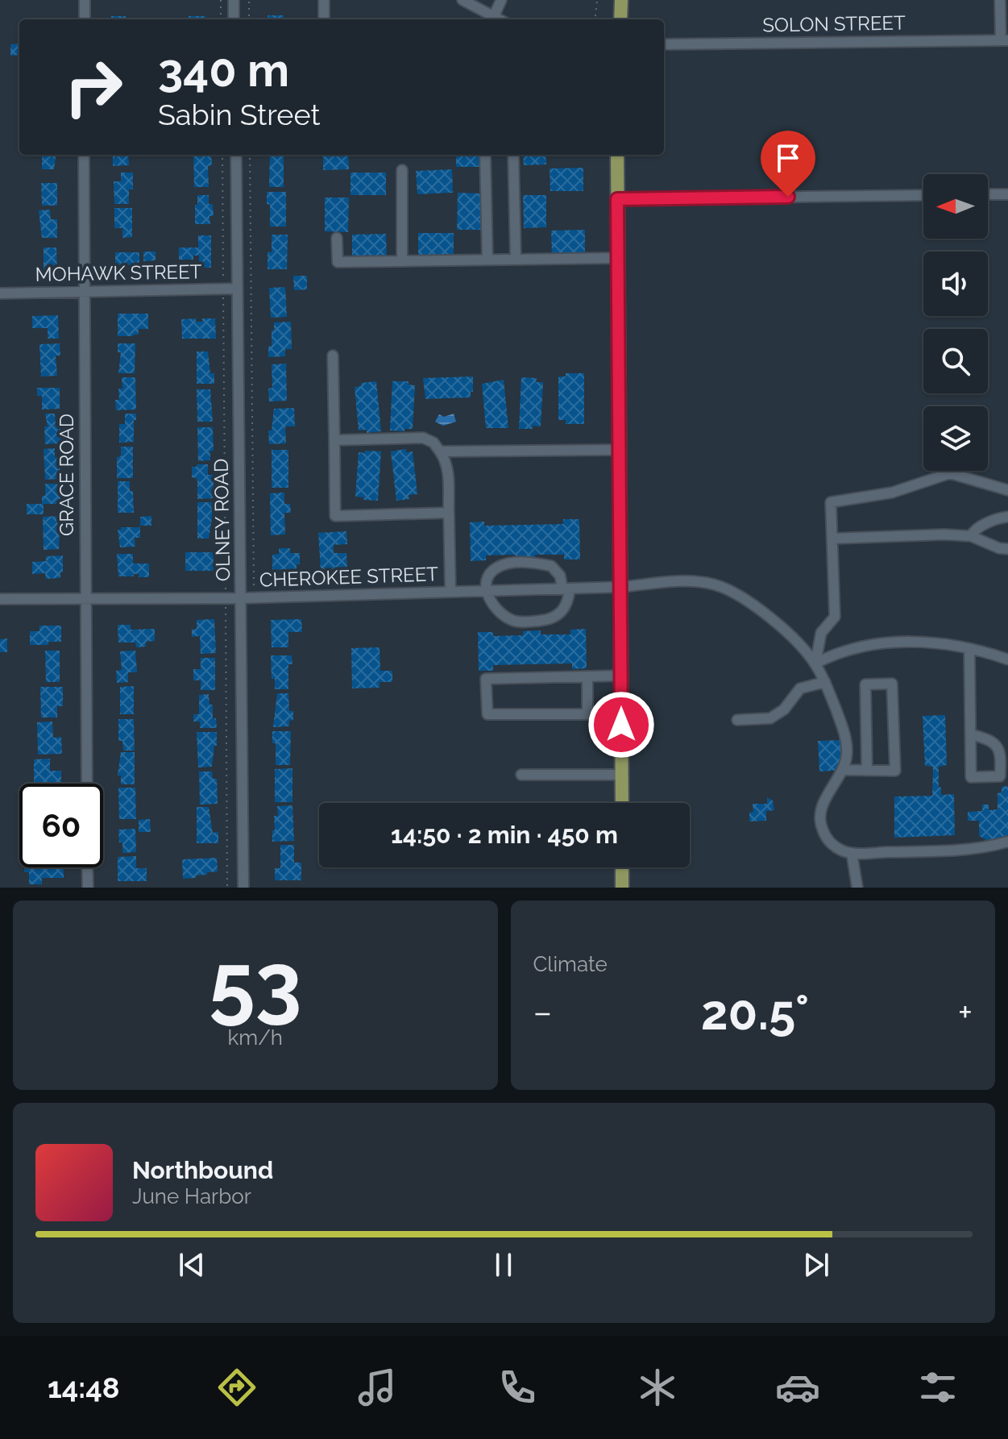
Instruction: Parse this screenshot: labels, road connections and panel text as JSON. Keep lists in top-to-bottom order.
{
  "streets": {
    "street": [
      "SOLON STREET",
      "MOHAWK STREET",
      "GRACE ROAD",
      "OLNEY ROAD",
      "CHEROKEE STREET"
    ]
  },
  "crossings": [
    ["MOHAWK STREET", "GRACE ROAD"],
    ["MOHAWK STREET", "OLNEY ROAD"],
    ["GRACE ROAD", "CHEROKEE STREET"],
    ["OLNEY ROAD", "CHEROKEE STREET"]
  ],
  "north": "left",
  "page": {
    "turn": ["340 m", "Sabin Street"],
    "limit": "60",
    "trip": "14:50 · 2 min · 450 m",
    "tile": [
      ["53", "km/h"],
      "Climate"
    ],
    "heat": ["−", "20.5°", "+"],
    "song": ["Northbound", "June Harbor"],
    "tabs": "14:48"
  }
}
